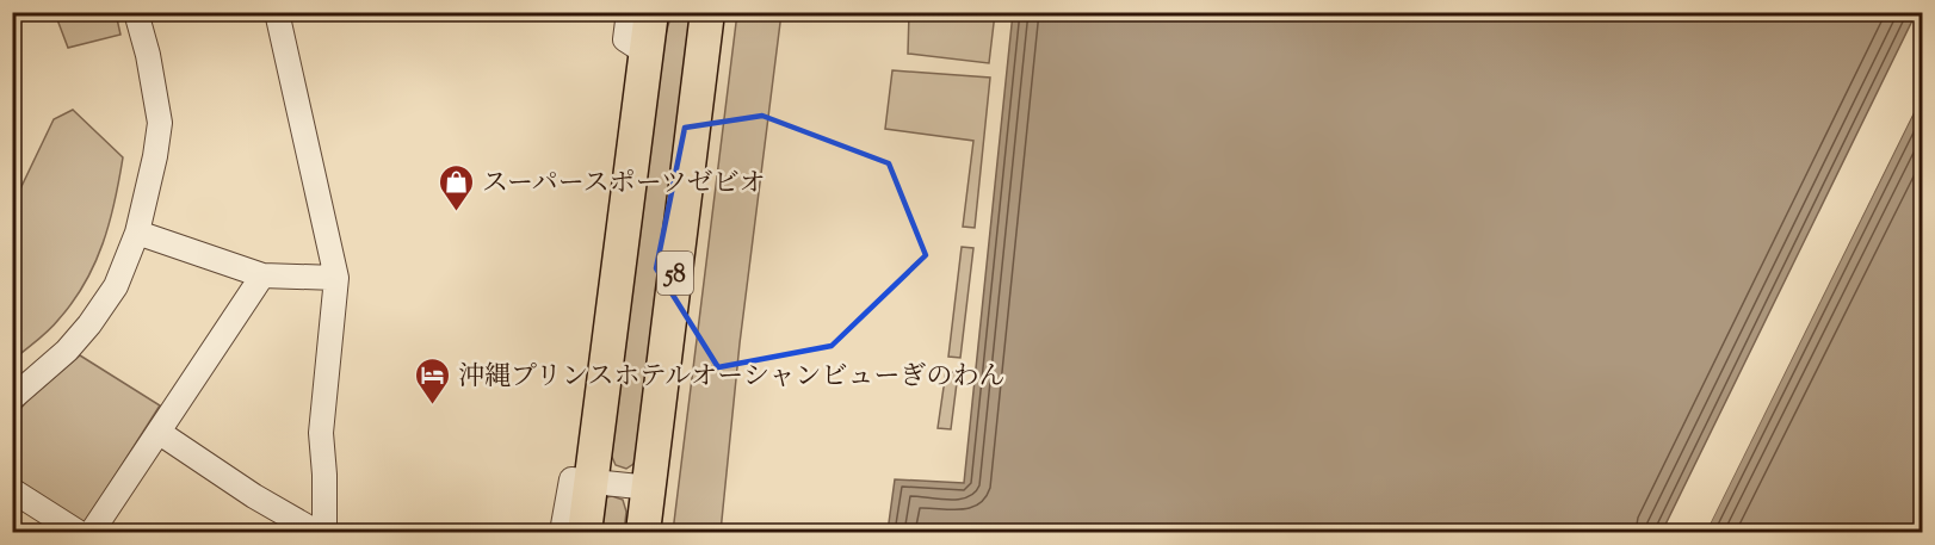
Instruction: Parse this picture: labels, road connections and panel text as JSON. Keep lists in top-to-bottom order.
{
  "streets": {
    "highway": ["58"]
  },
  "places": {
    "shop": ["スーパースポーツゼビオ"],
    "hotel": ["沖縄プリンスホテルオーシャンビューぎのわん"]
  }
}
